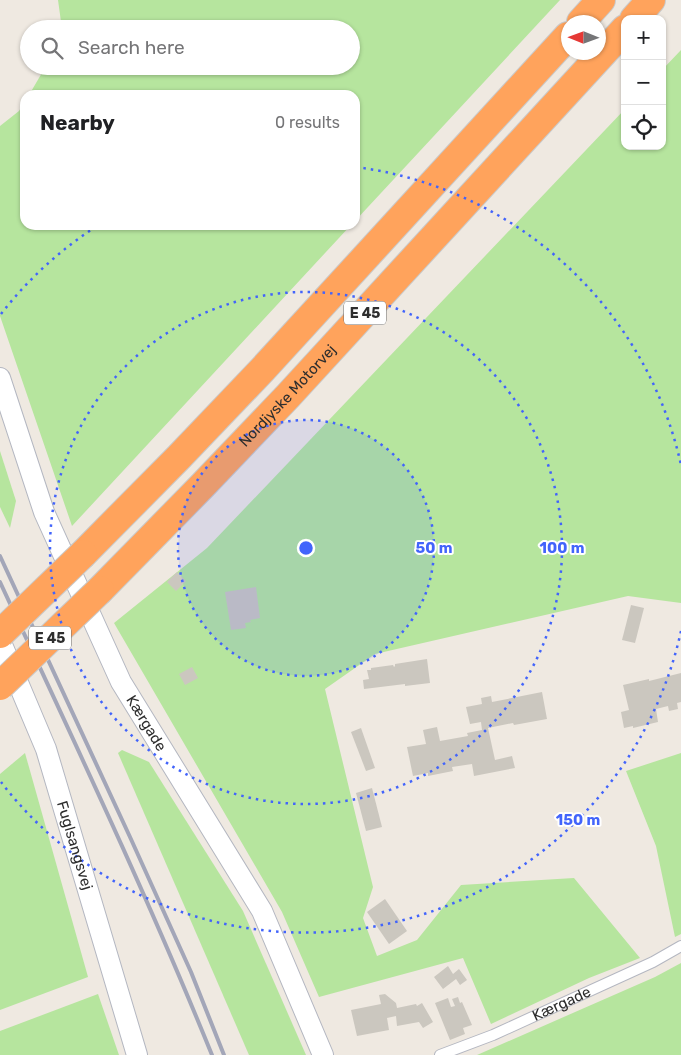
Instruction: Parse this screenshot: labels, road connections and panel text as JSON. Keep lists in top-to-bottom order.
{
  "streets": {
    "highway": ["E 45", "Nordjyske Motorvej"],
    "street": ["Kærgade", "Fuglsangsvej"]
  },
  "north": "left",
  "page": {
    "map_buttons": ["+", "−"],
    "search": "Search here",
    "heading": ["Nearby", "0 results"]
  },
  "rings": ["50 m", "100 m", "150 m"]
}
